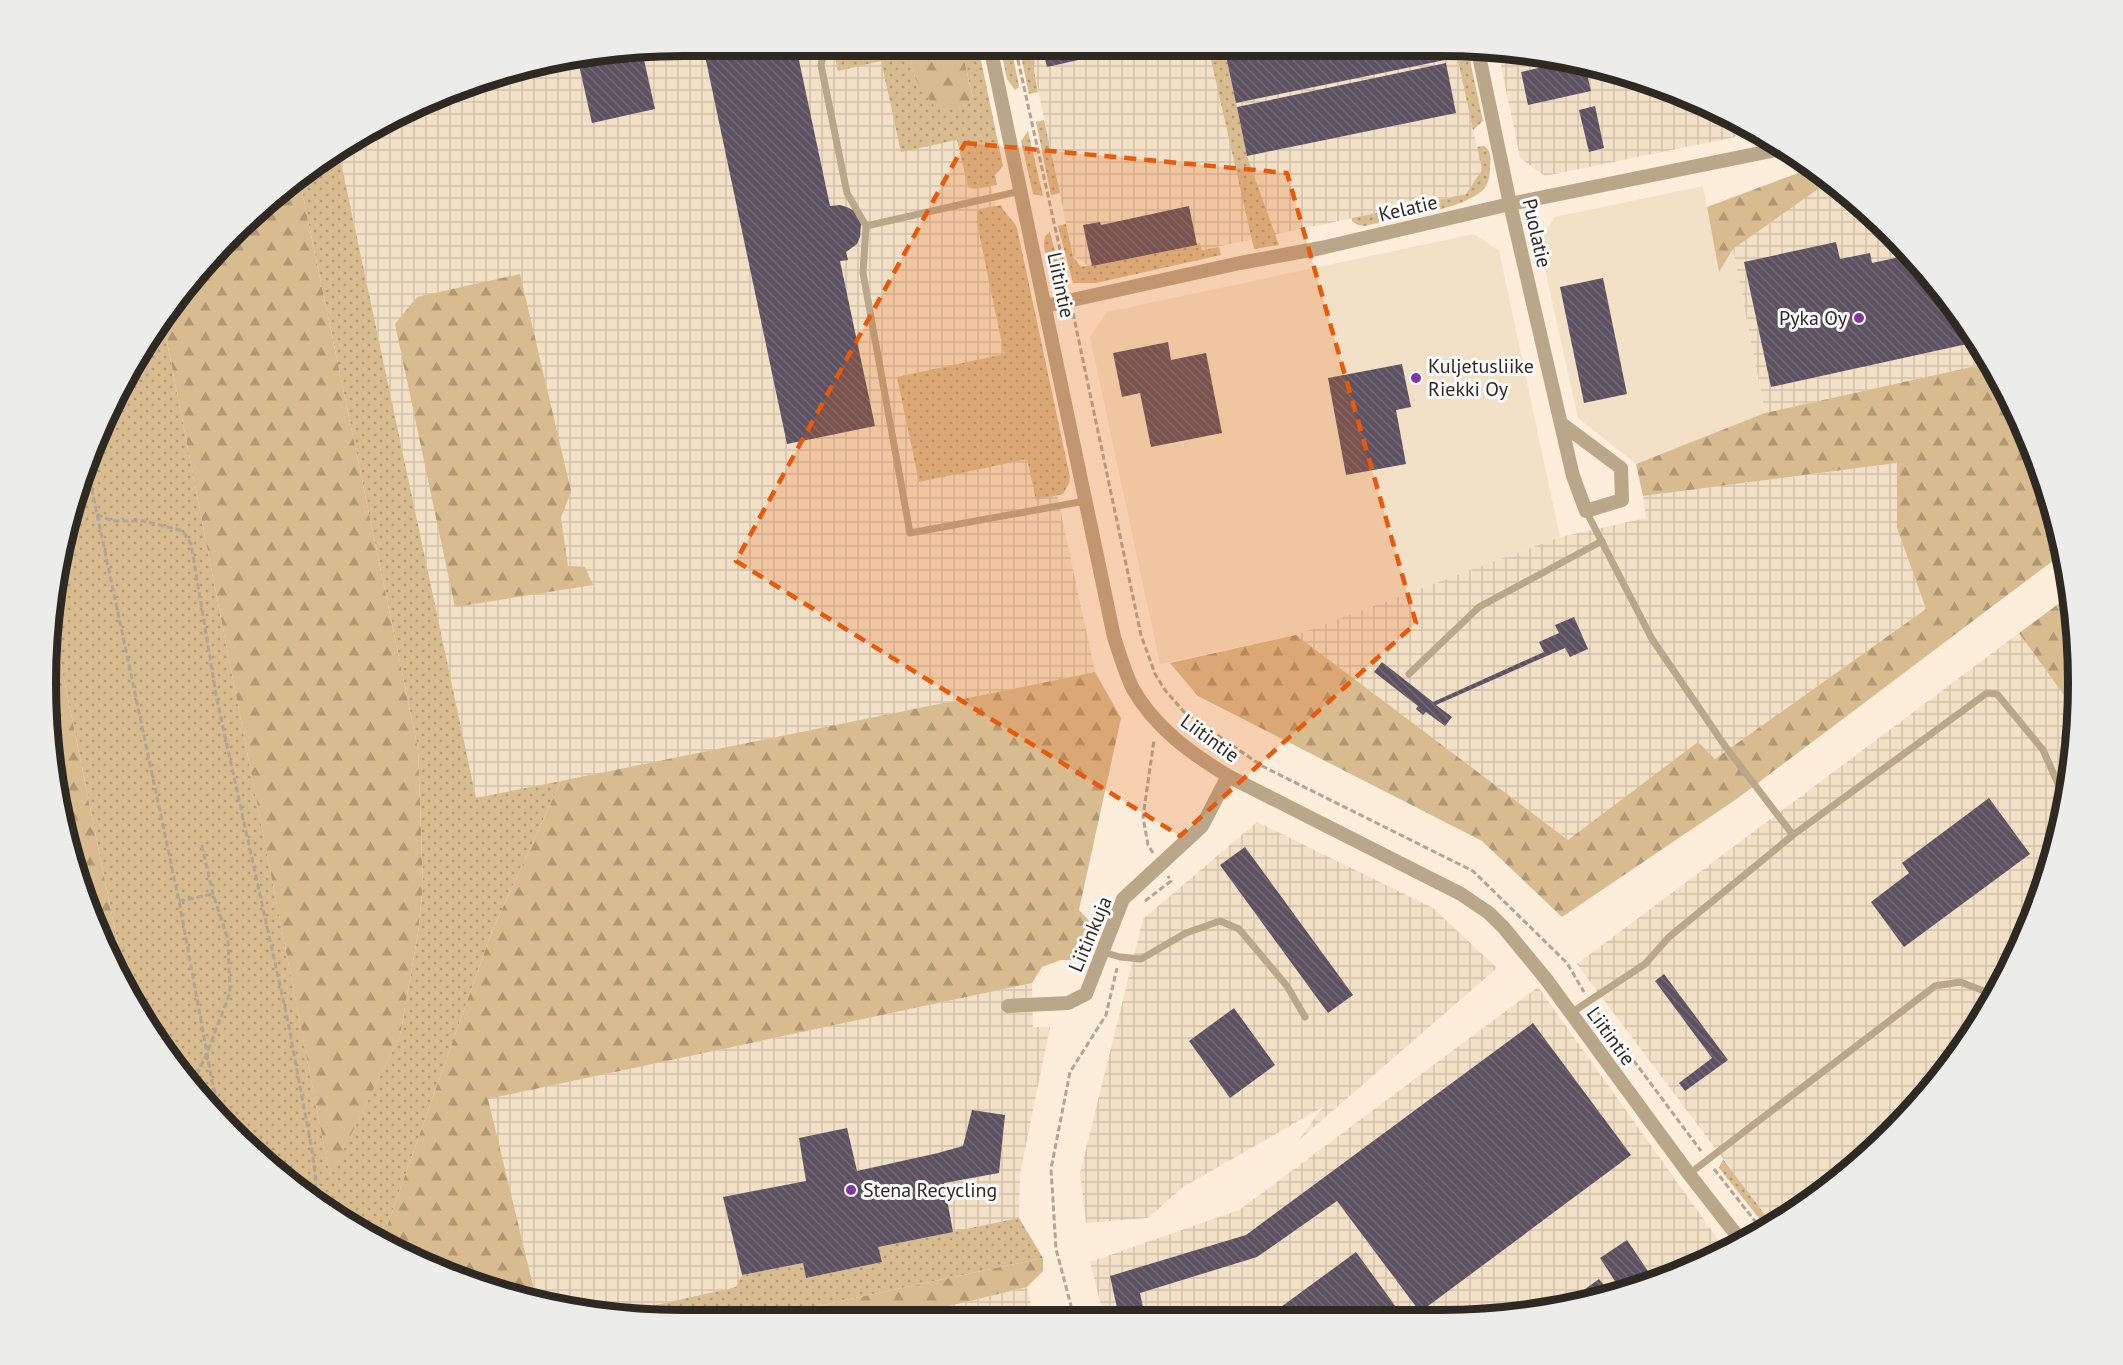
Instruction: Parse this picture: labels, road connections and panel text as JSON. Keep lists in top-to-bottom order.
{
  "streets": {
    "street": [
      "Kelatie",
      "Puolatie",
      "Liitintie",
      "Liitinkuja"
    ]
  },
  "crossings": [
    ["Kelatie", "Puolatie"],
    ["Kelatie", "Liitintie"],
    ["Liitintie", "Liitinkuja"]
  ],
  "places": ["Pyka Oy", "Kuljetusliike Riekki Oy", "Stena Recycling"]
}
